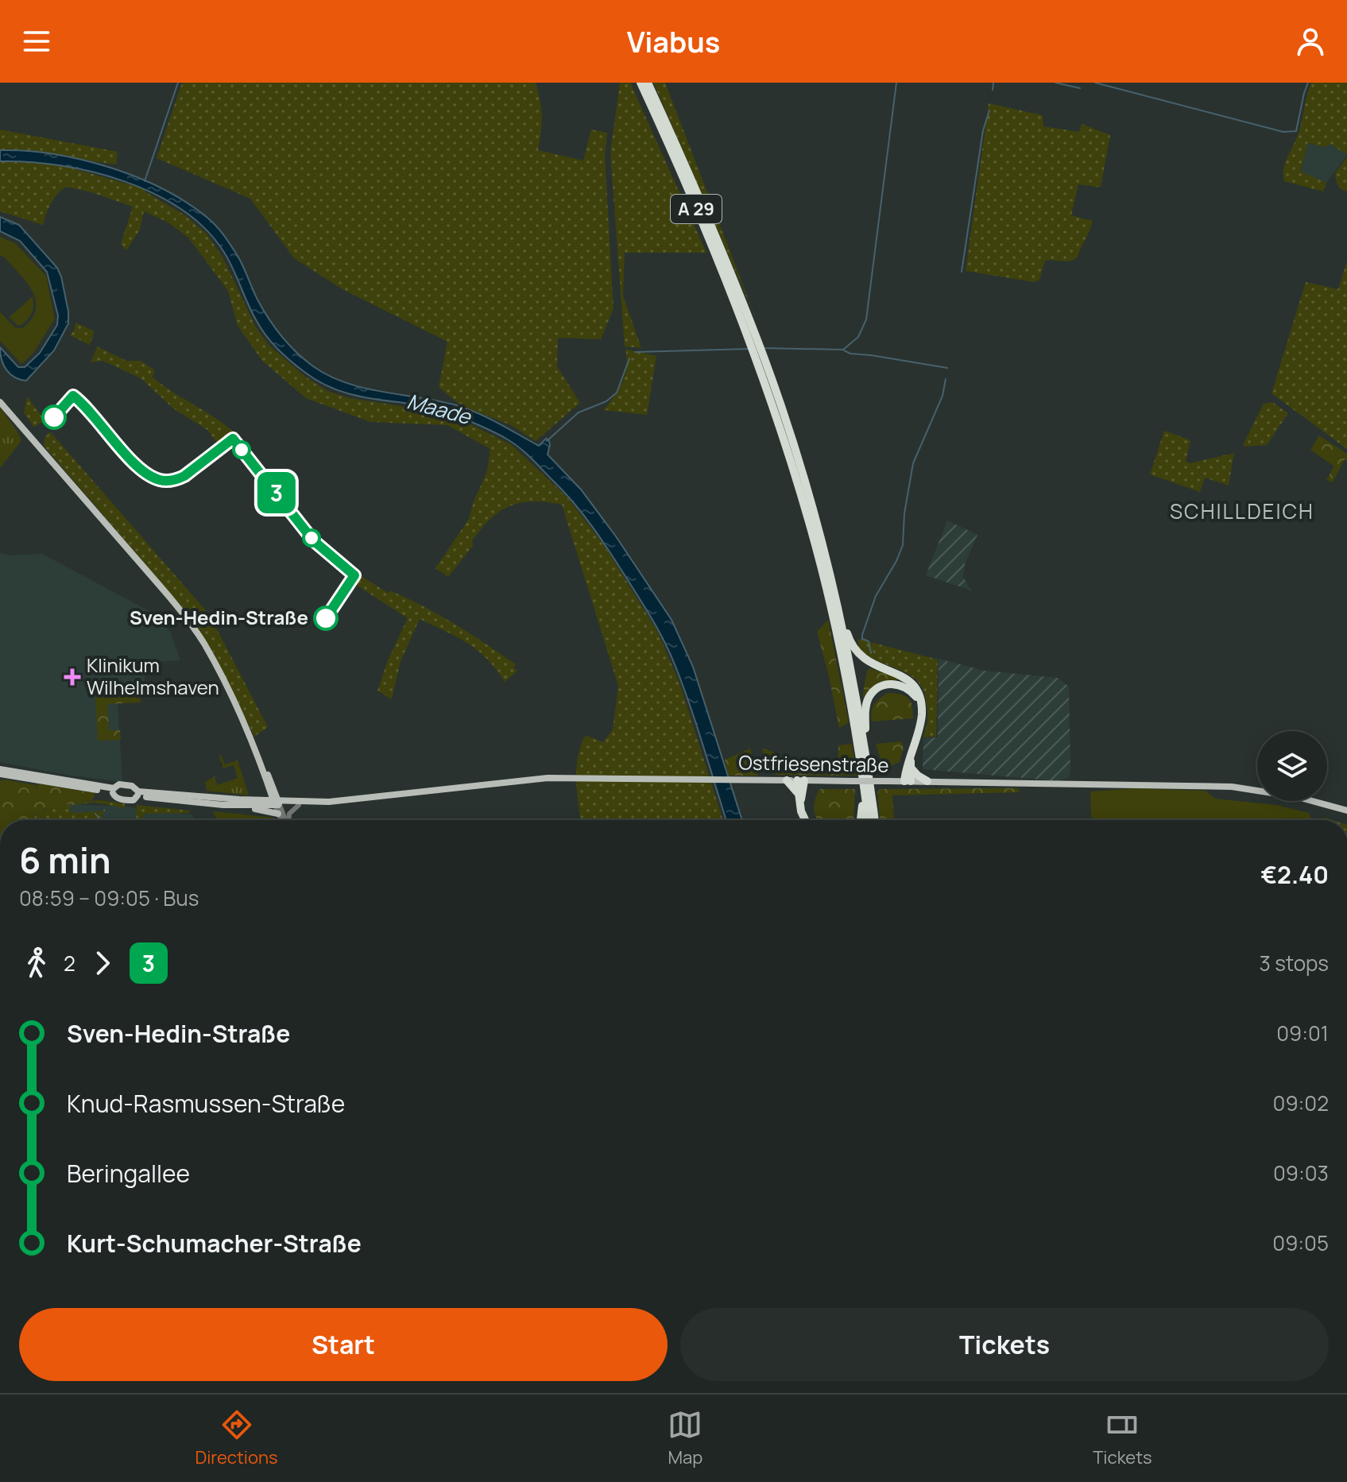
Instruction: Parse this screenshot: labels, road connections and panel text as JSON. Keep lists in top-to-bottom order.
{
  "streets": {
    "highway": ["A 29"],
    "main road": ["Ostfriesenstraße"]
  },
  "districts": ["SCHILLDEICH"],
  "water": ["Maade"],
  "places": {
    "other": ["Sven-Hedin-Straße"],
    "health": ["Klinikum Wilhelmshaven"]
  },
  "lines": ["bus line 3"],
  "page": {
    "header": "Viabus",
    "on_map": "3",
    "heading": ["6 min", "08:59 – 09:05 · Bus", "€2.40"],
    "legs": ["2", "3", "3 stops"],
    "list": [
      {
        "name": "Sven-Hedin-Straße",
        "value": "09:01"
      },
      {
        "name": "Knud-Rasmussen-Straße",
        "value": "09:02"
      },
      {
        "name": "Beringallee",
        "value": "09:03"
      },
      {
        "name": "Kurt-Schumacher-Straße",
        "value": "09:05"
      }
    ],
    "buttons": ["Start", "Tickets"],
    "tabs": ["Directions", "Map", "Tickets"]
  }
}
